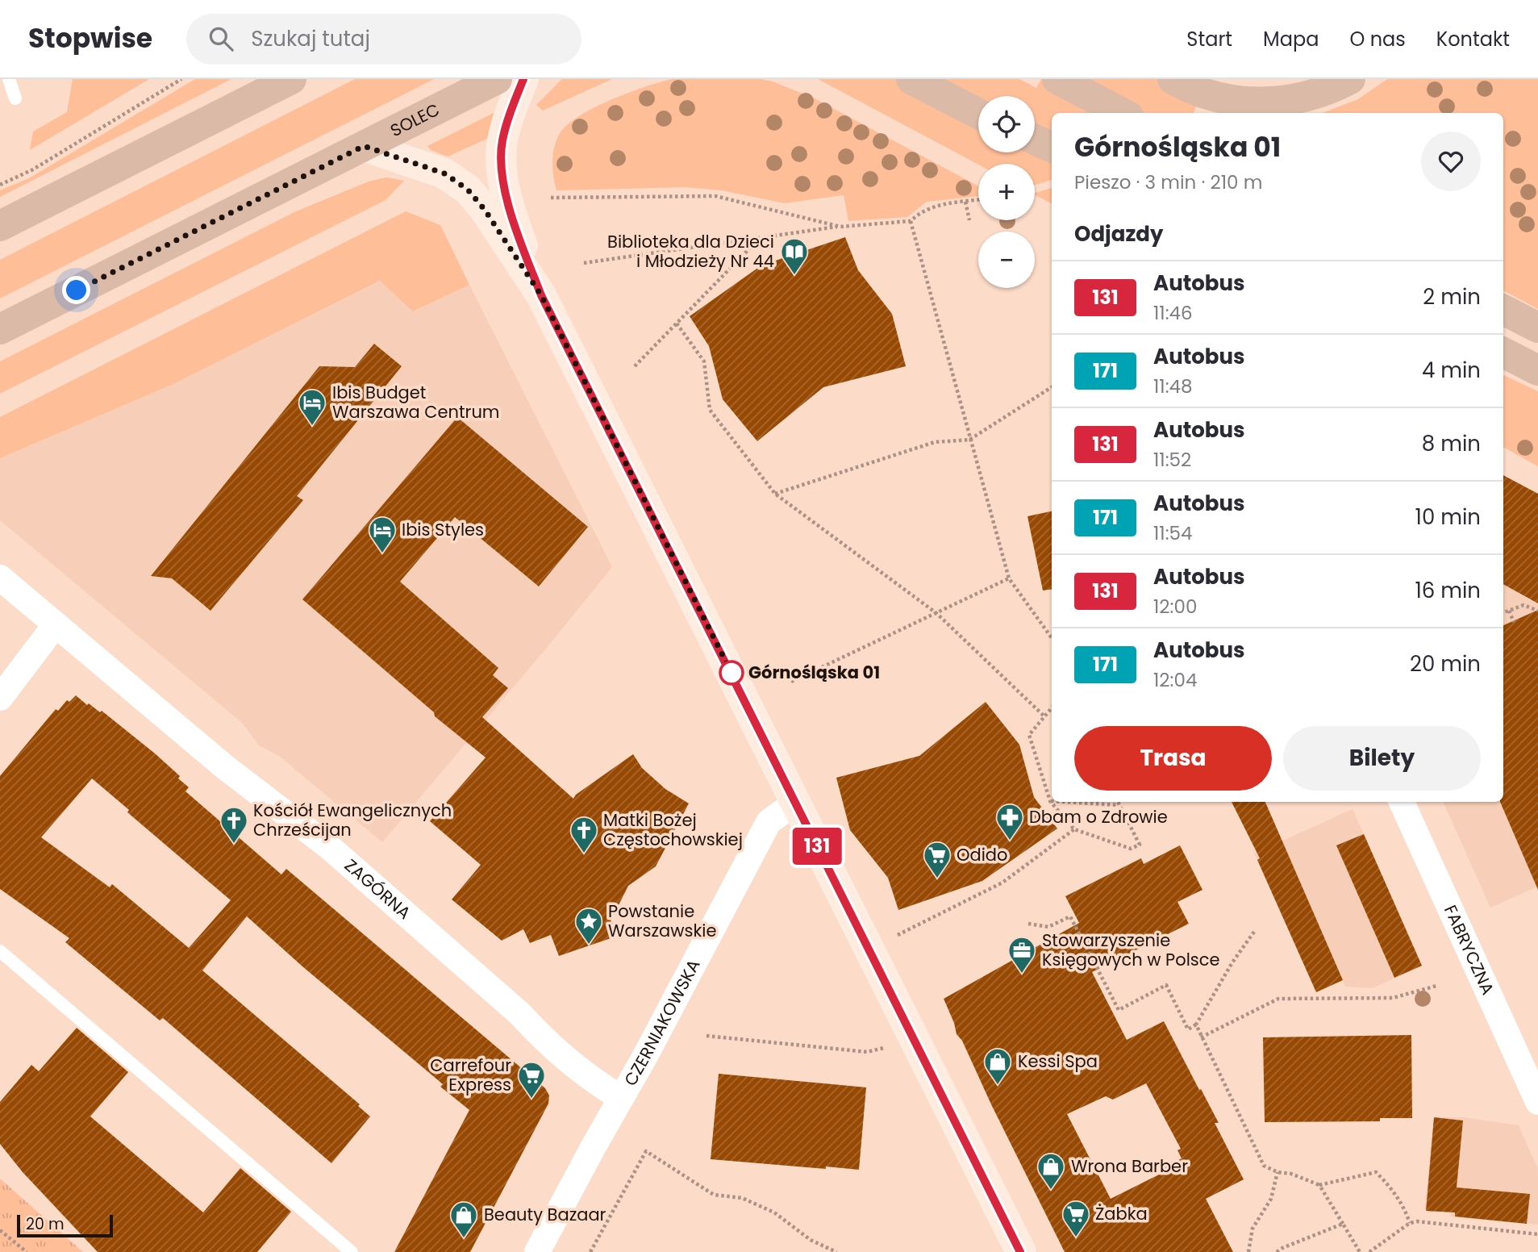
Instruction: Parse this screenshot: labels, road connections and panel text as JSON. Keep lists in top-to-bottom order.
{
  "streets": {
    "main road": ["SOLEC"],
    "street": ["ZAGÓRNA", "FABRYCZNA", "CZERNIAKOWSKA"]
  },
  "crossings": [
    ["ZAGÓRNA", "CZERNIAKOWSKA"]
  ],
  "places": {
    "library": ["Biblioteka dla Dzieci i Młodzieży Nr 44"],
    "hotel": ["Ibis Budget Warszawa Centrum", "Ibis Styles"],
    "other": ["Górnośląska 01"],
    "pharmacy": ["Dbam o Zdrowie"],
    "church": ["Kościół Ewangelicznych Chrześcijan", "Matki Bożej Częstochowskiej"],
    "supermarket": ["Odido", "Carrefour Express", "Żabka"],
    "place": ["Powstanie Warszawskie"],
    "office": ["Stowarzyszenie Księgowych w Polsce"],
    "shop": ["Kessi Spa", "Wrona Barber", "Beauty Bazaar"]
  },
  "lines": ["bus line 131"],
  "scale_bar": "20 m",
  "page": {
    "header": "Stopwise",
    "search": "Szukaj tutaj",
    "nav": [
      "Start",
      "Mapa",
      "O nas",
      "Kontakt"
    ],
    "on_map": "131",
    "map_buttons": ["+", "−"],
    "heading": [
      ["Górnośląska 01", "Pieszo · 3 min · 210 m"],
      "Odjazdy"
    ],
    "list": [
      {
        "mark": "131",
        "name": "Autobus",
        "note": "11:46",
        "value": "2 min"
      },
      {
        "mark": "171",
        "name": "Autobus",
        "note": "11:48",
        "value": "4 min"
      },
      {
        "mark": "131",
        "name": "Autobus",
        "note": "11:52",
        "value": "8 min"
      },
      {
        "mark": "171",
        "name": "Autobus",
        "note": "11:54",
        "value": "10 min"
      },
      {
        "mark": "131",
        "name": "Autobus",
        "note": "12:00",
        "value": "16 min"
      },
      {
        "mark": "171",
        "name": "Autobus",
        "note": "12:04",
        "value": "20 min"
      }
    ],
    "buttons": ["Trasa", "Bilety"],
    "scale": "20 m"
  }
}
